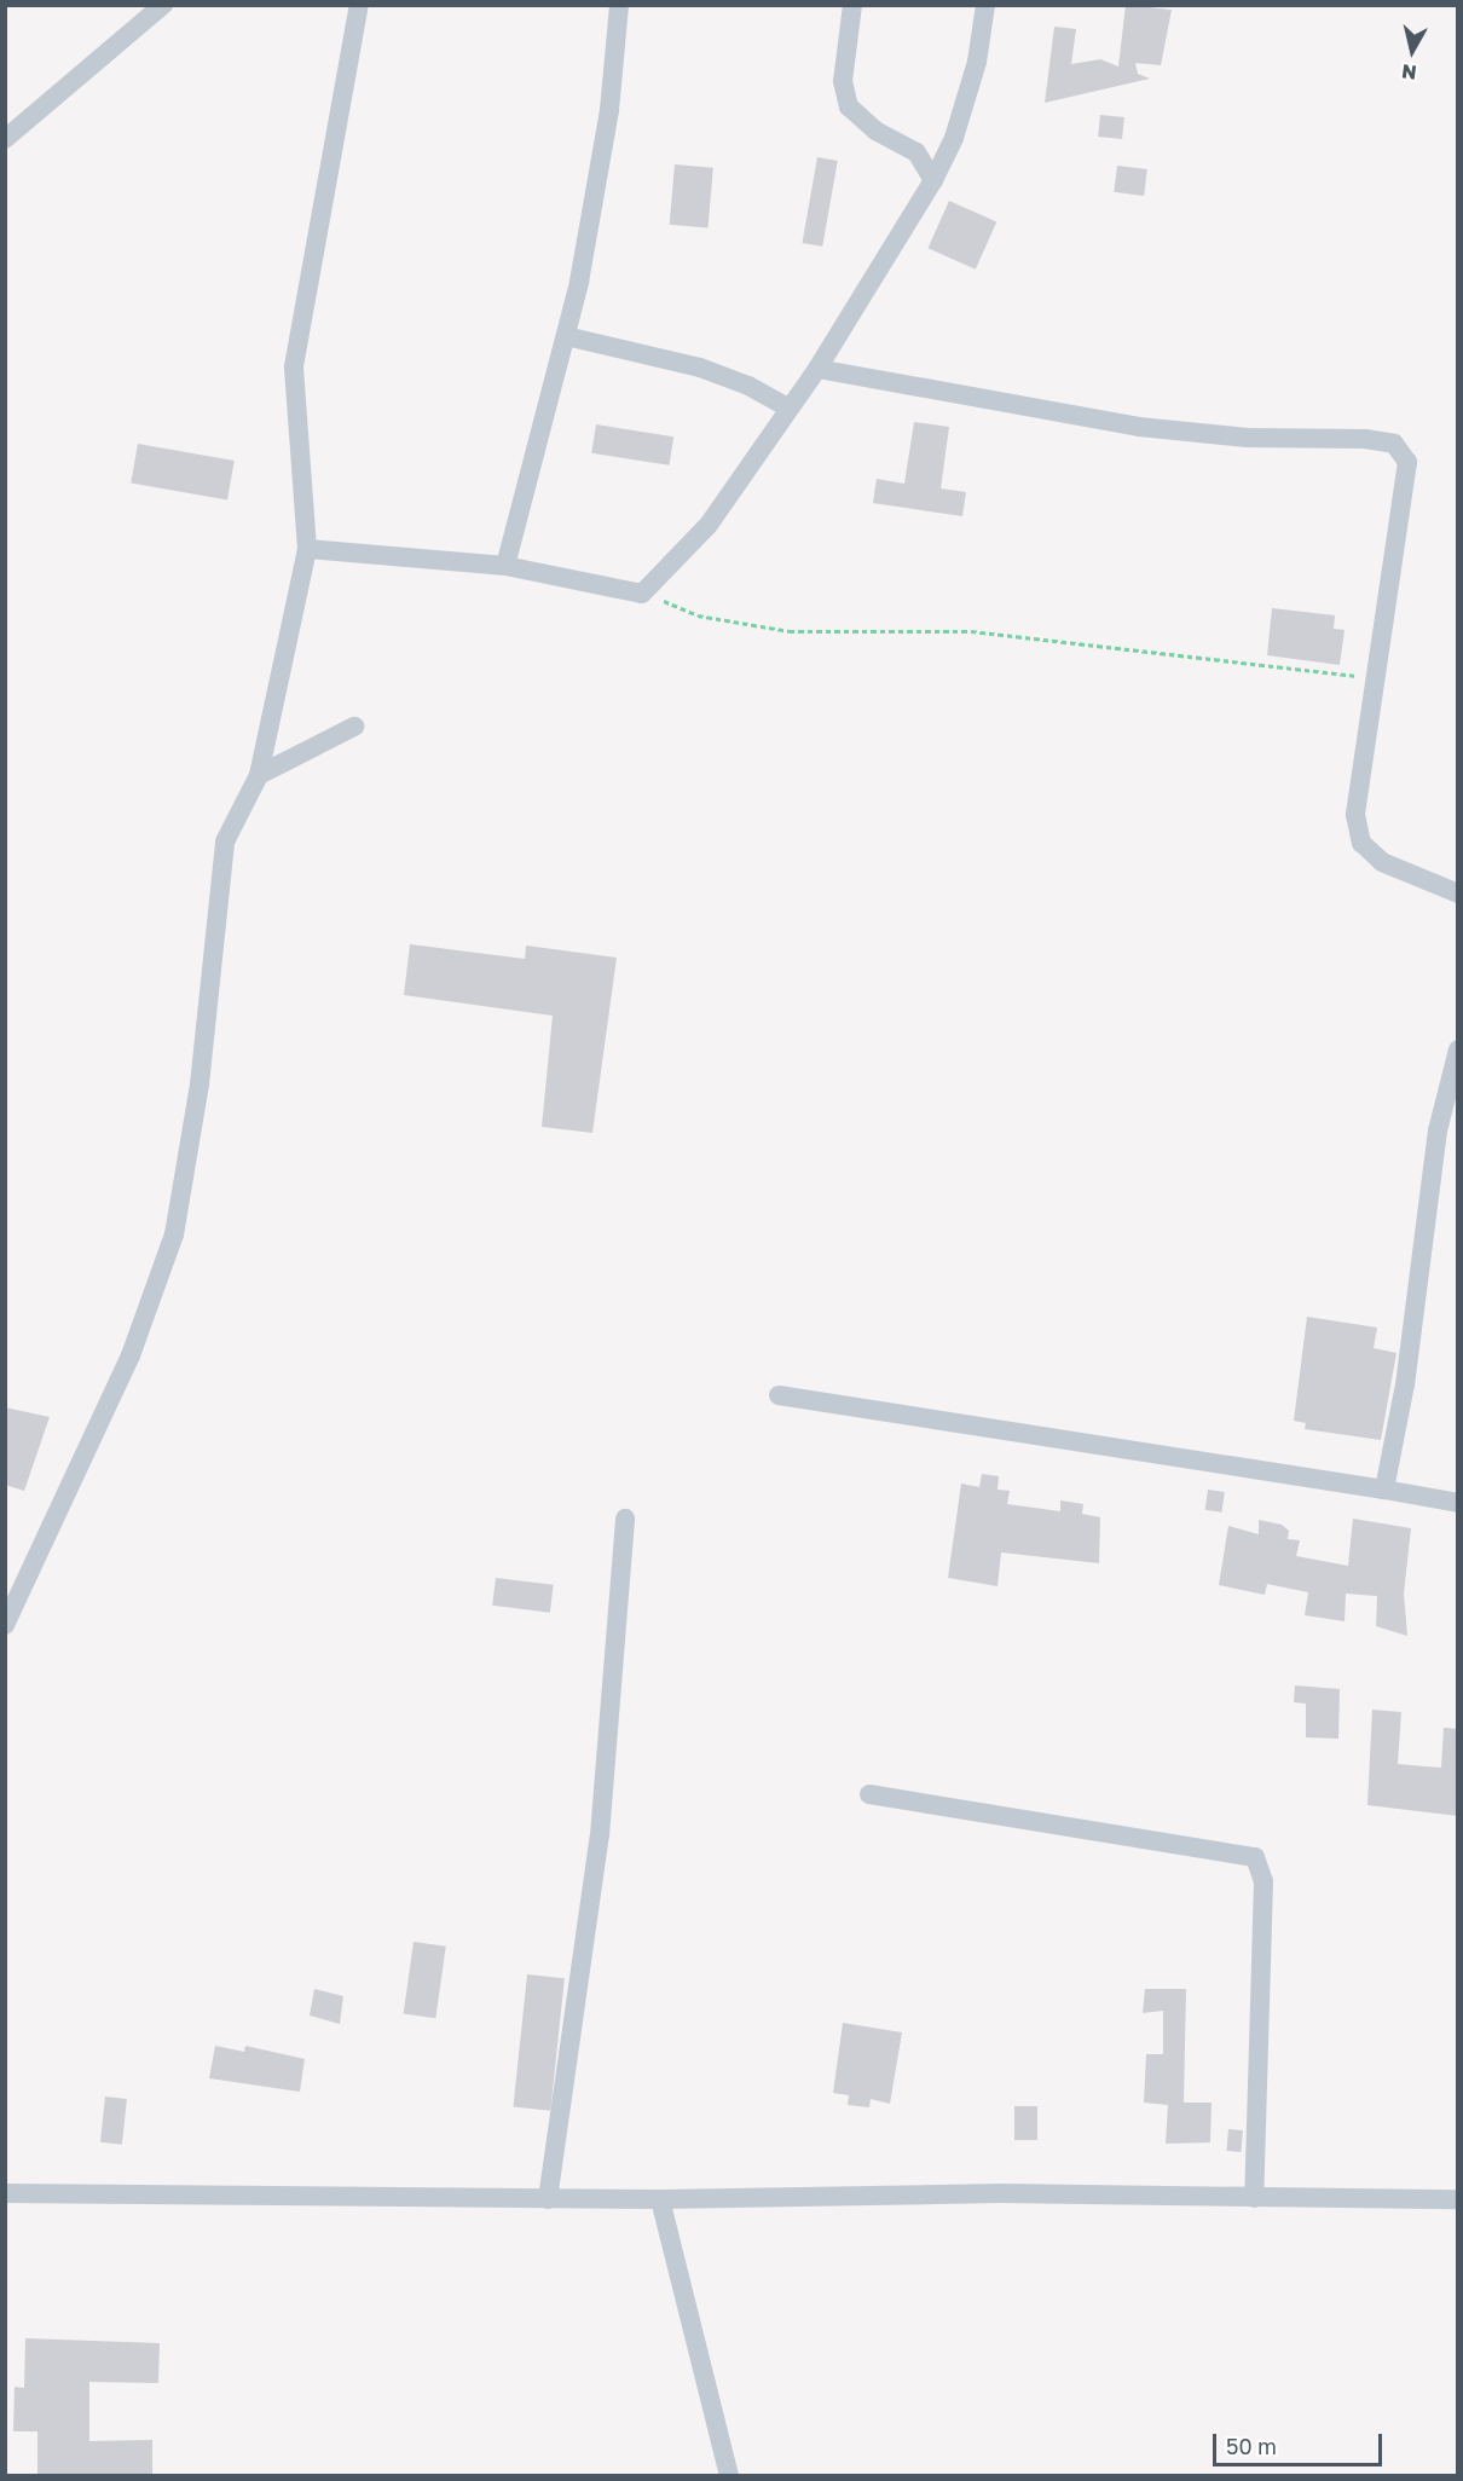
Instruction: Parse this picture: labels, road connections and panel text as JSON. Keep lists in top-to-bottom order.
{
  "scale_bar": "50 m",
  "north": "bottom"
}
